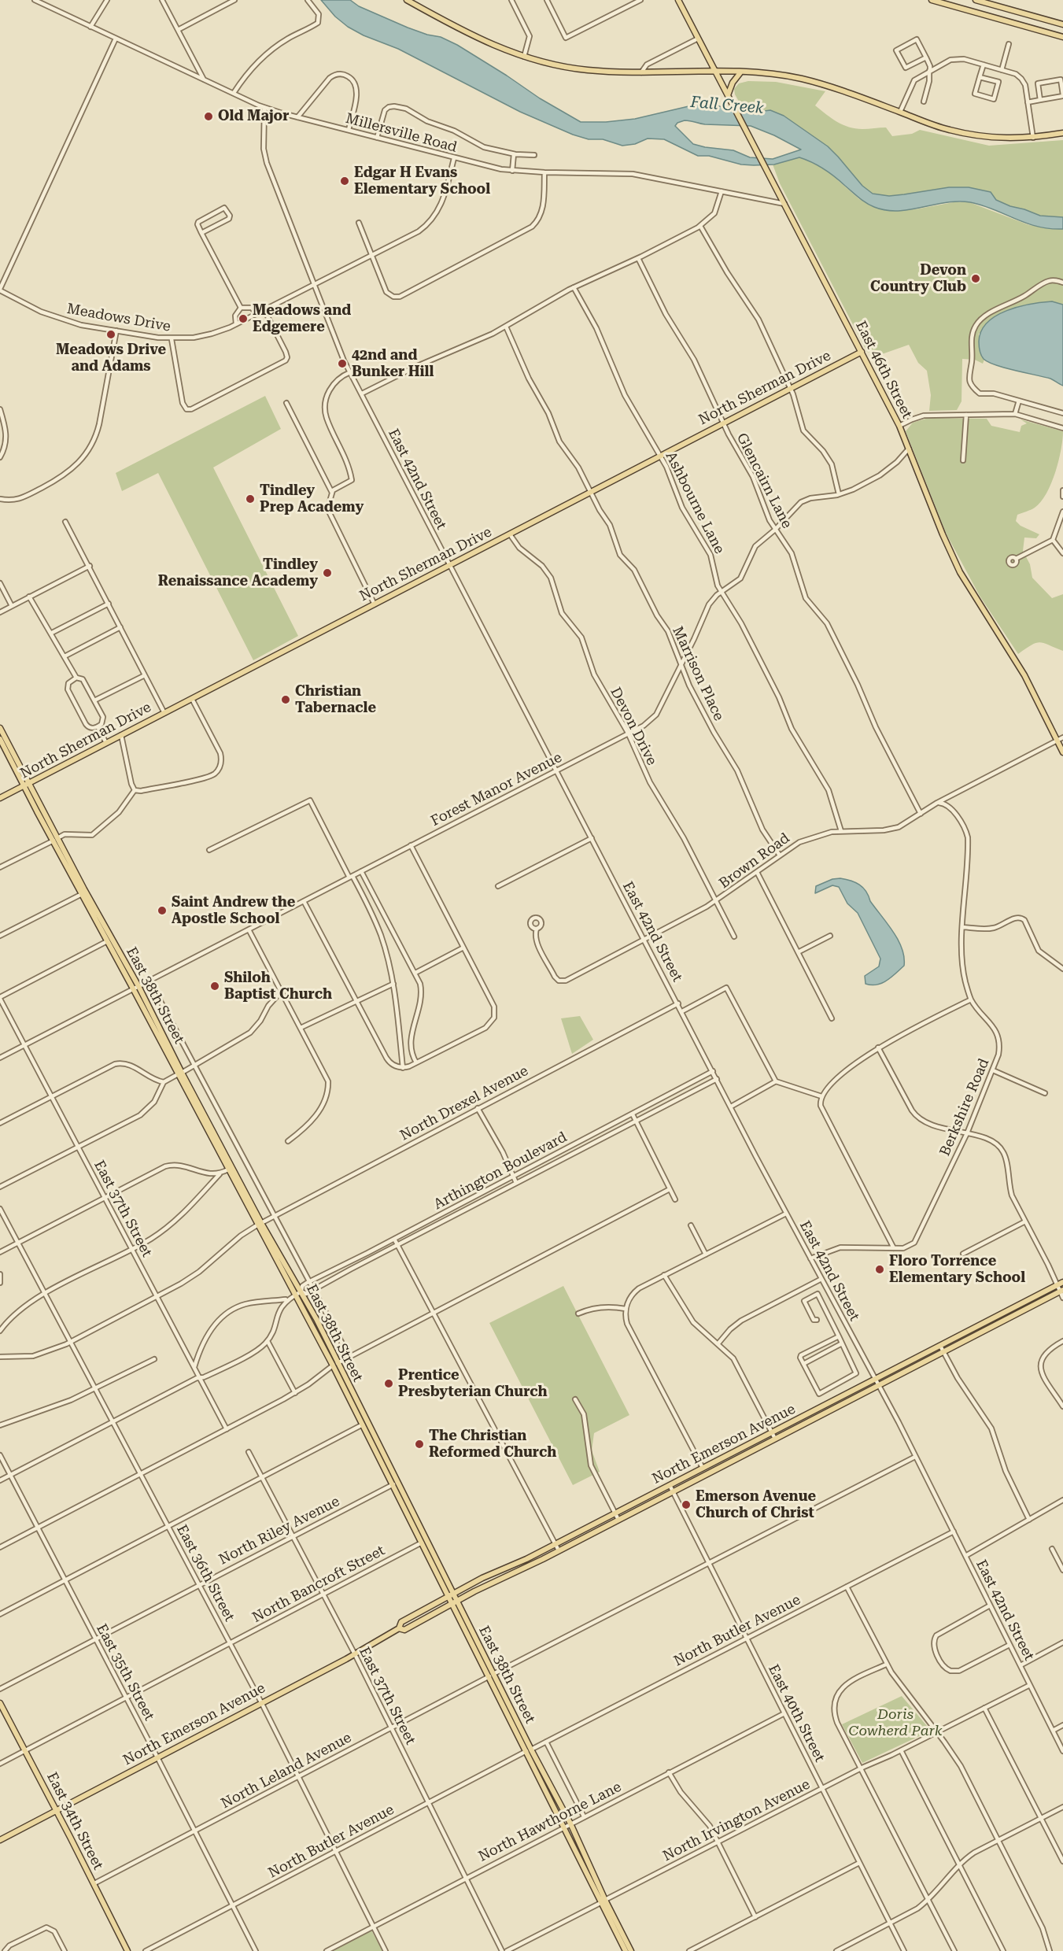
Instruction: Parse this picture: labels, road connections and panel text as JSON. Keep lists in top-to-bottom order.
{
  "streets": {
    "main road": [
      "East 46th Street",
      "North Sherman Drive",
      "East 38th Street",
      "North Emerson Avenue",
      "East 34th Street"
    ],
    "street": [
      "Millersville Road",
      "Meadows Drive",
      "East 42nd Street",
      "Glencairn Lane",
      "Ashbourne Lane",
      "Marrison Place",
      "Devon Drive",
      "Forest Manor Avenue",
      "Brown Road",
      "North Drexel Avenue",
      "Berkshire Road",
      "Arthington Boulevard",
      "East 37th Street",
      "North Riley Avenue",
      "East 36th Street",
      "North Bancroft Street",
      "North Butler Avenue",
      "East 35th Street",
      "East 40th Street",
      "North Leland Avenue",
      "North Irvington Avenue",
      "North Hawthorne Lane"
    ]
  },
  "crossings": [
    ["Millersville Road", "Meadows Drive"],
    ["Millersville Road", "East 46th Street"],
    ["Millersville Road", "East 42nd Street"],
    ["Meadows Drive", "East 42nd Street"],
    ["East 46th Street", "North Sherman Drive"],
    ["East 46th Street", "Forest Manor Avenue"],
    ["East 46th Street", "Brown Road"],
    ["North Sherman Drive", "East 42nd Street"],
    ["North Sherman Drive", "Glencairn Lane"],
    ["North Sherman Drive", "Ashbourne Lane"],
    ["North Sherman Drive", "Marrison Place"],
    ["North Sherman Drive", "Devon Drive"],
    ["North Sherman Drive", "East 38th Street"],
    ["East 42nd Street", "Forest Manor Avenue"],
    ["East 42nd Street", "Brown Road"],
    ["East 42nd Street", "North Drexel Avenue"],
    ["East 42nd Street", "Berkshire Road"],
    ["East 42nd Street", "Arthington Boulevard"],
    ["East 42nd Street", "North Emerson Avenue"],
    ["East 42nd Street", "North Butler Avenue"],
    ["East 42nd Street", "North Leland Avenue"],
    ["East 42nd Street", "North Irvington Avenue"],
    ["Glencairn Lane", "Forest Manor Avenue"],
    ["Glencairn Lane", "Brown Road"],
    ["Ashbourne Lane", "Forest Manor Avenue"],
    ["Ashbourne Lane", "Brown Road"],
    ["Marrison Place", "Forest Manor Avenue"],
    ["Marrison Place", "Brown Road"],
    ["Devon Drive", "Forest Manor Avenue"],
    ["Devon Drive", "Brown Road"],
    ["Forest Manor Avenue", "East 38th Street"],
    ["Forest Manor Avenue", "East 37th Street"],
    ["Brown Road", "Berkshire Road"],
    ["East 38th Street", "North Drexel Avenue"],
    ["East 38th Street", "Arthington Boulevard"],
    ["East 38th Street", "North Emerson Avenue"],
    ["East 38th Street", "North Riley Avenue"],
    ["East 38th Street", "North Bancroft Street"],
    ["East 38th Street", "North Butler Avenue"],
    ["East 38th Street", "North Leland Avenue"],
    ["East 38th Street", "North Irvington Avenue"],
    ["East 38th Street", "North Hawthorne Lane"],
    ["North Drexel Avenue", "East 37th Street"],
    ["North Drexel Avenue", "East 36th Street"],
    ["East 37th Street", "North Emerson Avenue"],
    ["East 37th Street", "North Riley Avenue"],
    ["East 37th Street", "North Bancroft Street"],
    ["East 37th Street", "North Butler Avenue"],
    ["East 37th Street", "North Leland Avenue"],
    ["East 37th Street", "North Hawthorne Lane"],
    ["North Emerson Avenue", "East 36th Street"],
    ["North Emerson Avenue", "East 35th Street"],
    ["North Emerson Avenue", "East 40th Street"],
    ["North Emerson Avenue", "East 34th Street"],
    ["North Riley Avenue", "East 36th Street"],
    ["North Riley Avenue", "East 35th Street"],
    ["East 36th Street", "North Bancroft Street"],
    ["East 36th Street", "North Butler Avenue"],
    ["East 36th Street", "North Leland Avenue"],
    ["East 36th Street", "North Hawthorne Lane"],
    ["North Bancroft Street", "East 35th Street"],
    ["North Bancroft Street", "East 34th Street"],
    ["North Butler Avenue", "East 35th Street"],
    ["North Butler Avenue", "East 40th Street"],
    ["East 35th Street", "North Leland Avenue"],
    ["East 40th Street", "North Leland Avenue"],
    ["East 40th Street", "North Irvington Avenue"],
    ["East 40th Street", "North Hawthorne Lane"],
    ["North Leland Avenue", "East 34th Street"]
  ],
  "water": ["Fall Creek"],
  "parks": ["Doris Cowherd Park"],
  "places": [
    "Old Major",
    "Edgar H Evans Elementary School",
    "Devon Country Club",
    "Meadows and Edgemere",
    "Meadows Drive and Adams",
    "42nd and Bunker Hill",
    "Tindley Prep Academy",
    "Tindley Renaissance Academy",
    "Christian Tabernacle",
    "Saint Andrew the Apostle School",
    "Shiloh Baptist Church",
    "Floro Torrence Elementary School",
    "Prentice Presbyterian Church",
    "The Christian Reformed Church",
    "Emerson Avenue Church of Christ"
  ]
}
